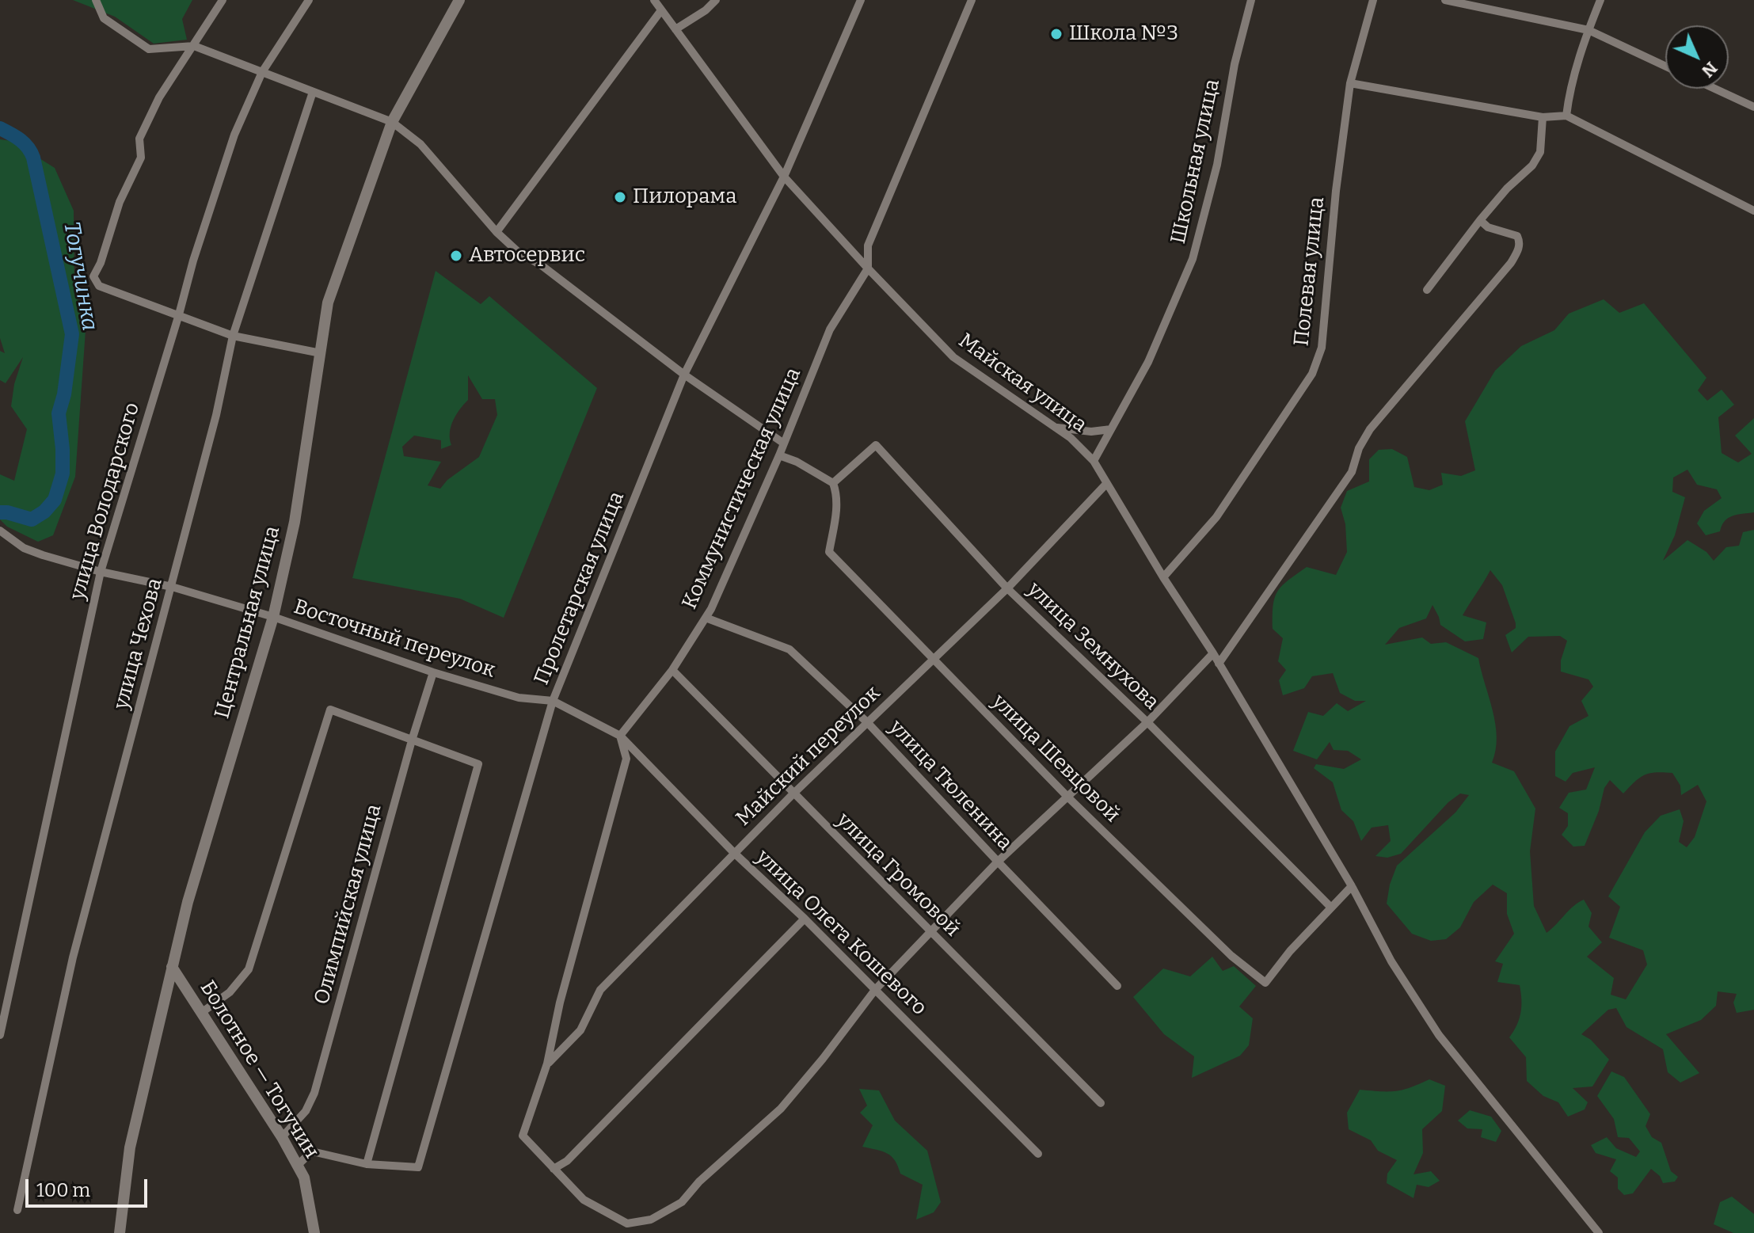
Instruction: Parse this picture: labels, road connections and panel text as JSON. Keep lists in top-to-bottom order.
{
  "streets": {
    "main road": ["Центральная улица", "Болотное — Тогучин"],
    "street": [
      "Школьная улица",
      "Полевая улица",
      "Майская улица",
      "Коммунистическая улица",
      "улица Володарского",
      "Пролетарская улица",
      "Восточный переулок",
      "улица Чехова",
      "улица Земнухова",
      "Майский переулок",
      "улица Шевцовой",
      "улица Тюленина",
      "улица Громовой",
      "Олимпийская улица",
      "улица Олега Кошевого"
    ]
  },
  "crossings": [
    ["Школьная улица", "Майская улица"],
    ["Полевая улица", "Майская улица"],
    ["Майская улица", "Коммунистическая улица"],
    ["Майская улица", "Пролетарская улица"],
    ["Майская улица", "Майский переулок"],
    ["Коммунистическая улица", "Восточный переулок"],
    ["Коммунистическая улица", "улица Тюленина"],
    ["Коммунистическая улица", "улица Громовой"],
    ["Коммунистическая улица", "улица Олега Кошевого"],
    ["улица Володарского", "Восточный переулок"],
    ["Пролетарская улица", "Восточный переулок"],
    ["Центральная улица", "Восточный переулок"],
    ["Центральная улица", "Болотное — Тогучин"],
    ["Восточный переулок", "улица Чехова"],
    ["Восточный переулок", "Олимпийская улица"],
    ["Восточный переулок", "улица Олега Кошевого"],
    ["улица Земнухова", "Майский переулок"],
    ["улица Земнухова", "улица Шевцовой"],
    ["Майский переулок", "улица Шевцовой"],
    ["Майский переулок", "улица Тюленина"],
    ["Майский переулок", "улица Громовой"],
    ["Майский переулок", "улица Олега Кошевого"],
    ["Олимпийская улица", "Болотное — Тогучин"]
  ],
  "water": ["Тогучинка"],
  "places": ["Школа №3", "Пилорама", "Автосервис"],
  "scale_bar": "100 m",
  "north": "bottom right"
}
